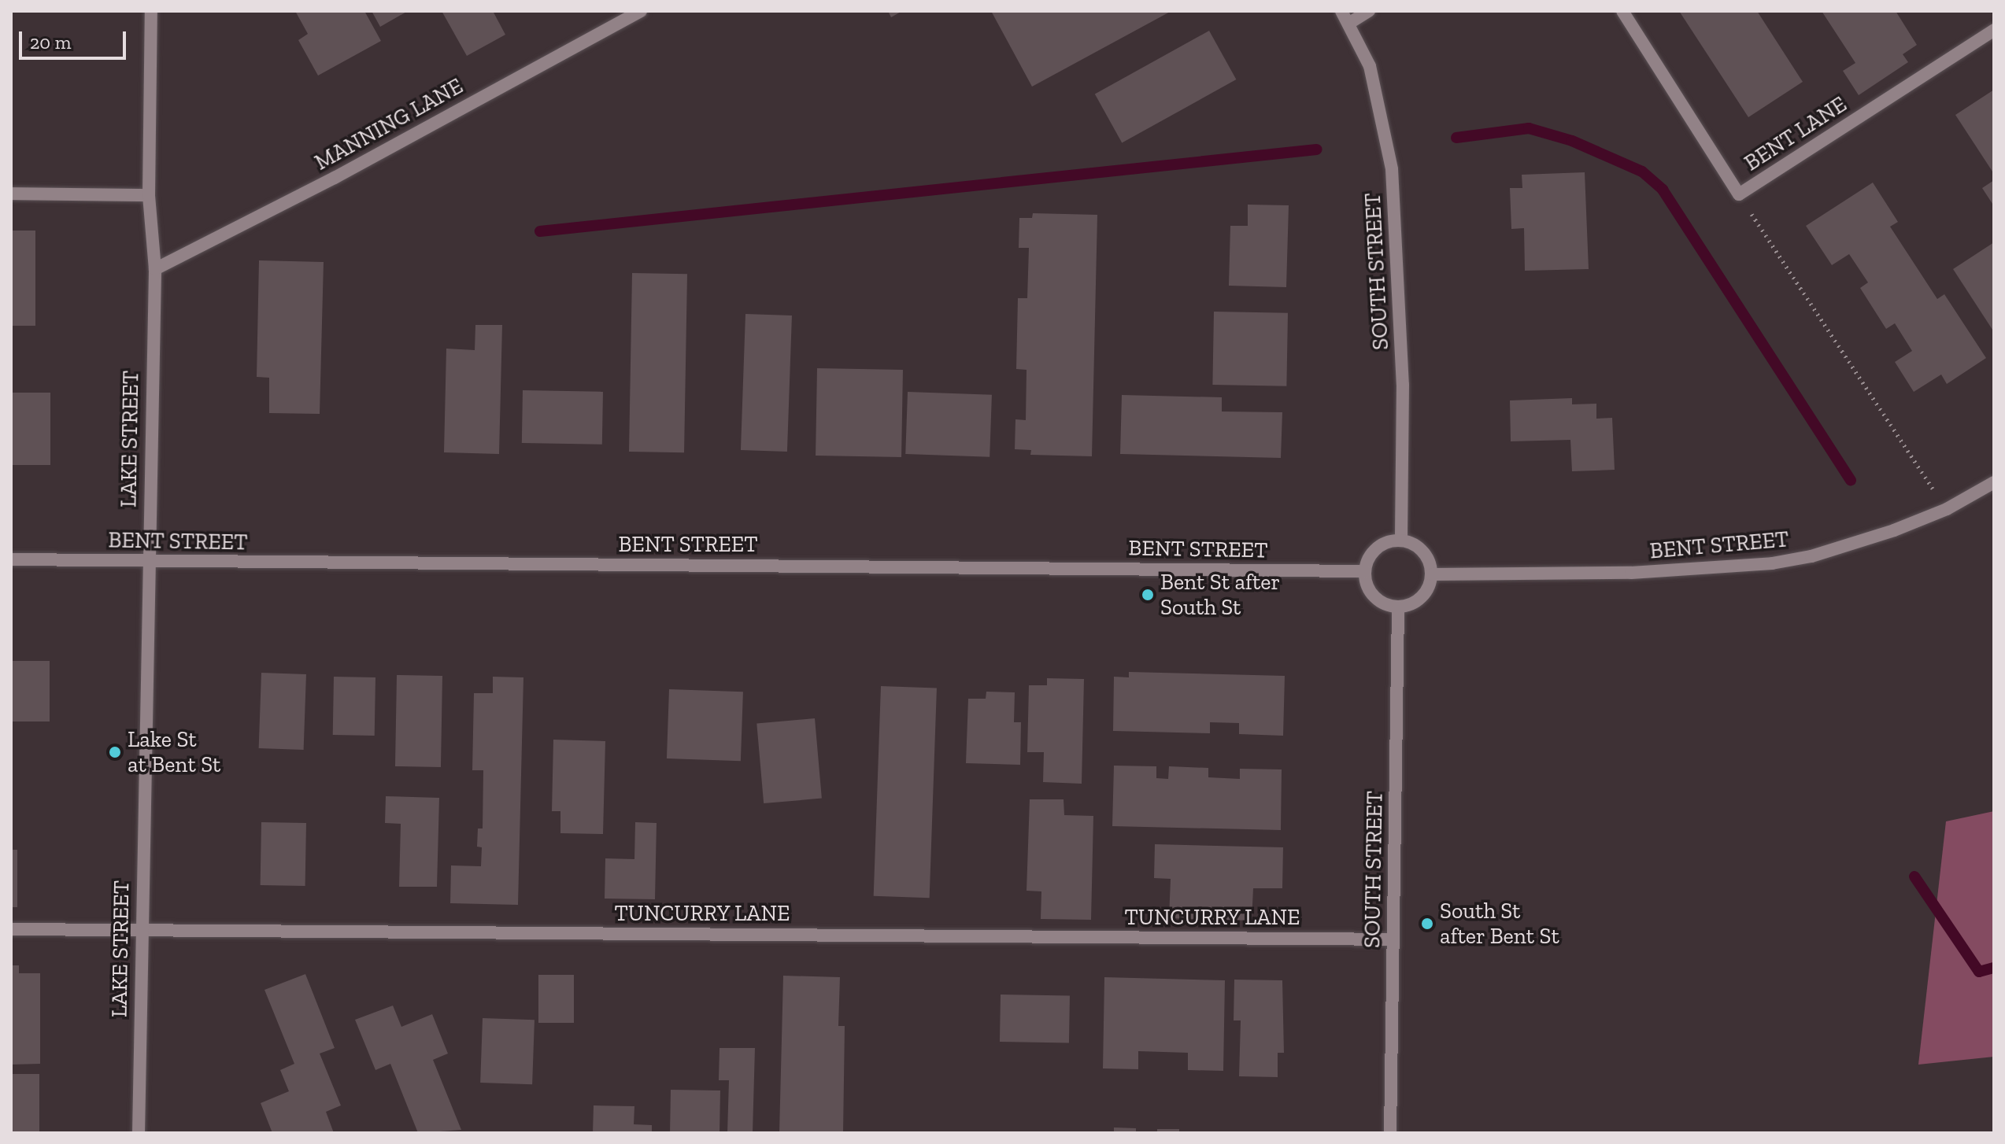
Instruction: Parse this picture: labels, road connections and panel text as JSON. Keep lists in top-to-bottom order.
{
  "streets": {
    "street": [
      "MANNING LANE",
      "BENT LANE",
      "SOUTH STREET",
      "LAKE STREET",
      "BENT STREET",
      "TUNCURRY LANE"
    ]
  },
  "crossings": [
    ["MANNING LANE", "LAKE STREET"],
    ["SOUTH STREET", "BENT STREET"],
    ["SOUTH STREET", "TUNCURRY LANE"],
    ["LAKE STREET", "BENT STREET"],
    ["LAKE STREET", "TUNCURRY LANE"]
  ],
  "places": ["Bent St after South St", "Lake St at Bent St", "South St after Bent St"],
  "scale_bar": "20 m"
}
